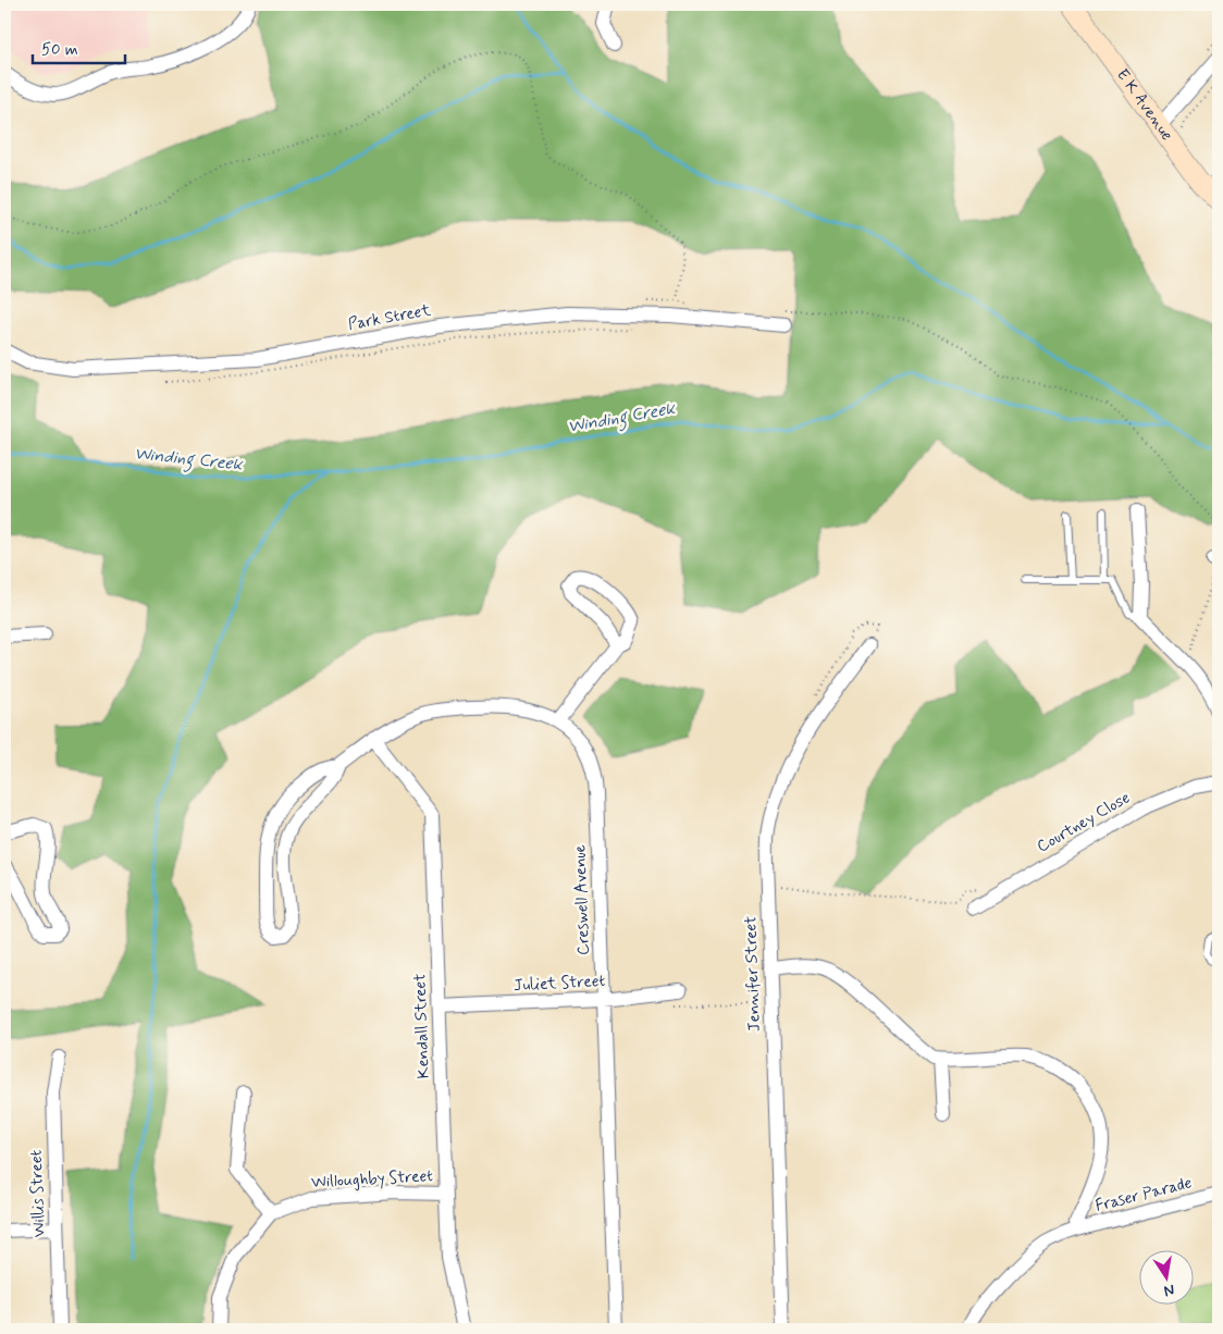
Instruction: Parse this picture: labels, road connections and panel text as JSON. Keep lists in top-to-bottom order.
{
  "streets": {
    "street": [
      "E K Avenue",
      "Park Street",
      "Courtney Close",
      "Creswell Avenue",
      "Jennifer Street",
      "Juliet Street",
      "Kendall Street",
      "Willoughby Street",
      "Willis Street",
      "Fraser Parade"
    ]
  },
  "crossings": [
    ["Creswell Avenue", "Juliet Street"],
    ["Creswell Avenue", "Kendall Street"],
    ["Juliet Street", "Kendall Street"],
    ["Kendall Street", "Willoughby Street"]
  ],
  "water": ["Winding Creek"],
  "scale_bar": "50 m",
  "north": "bottom"
}
